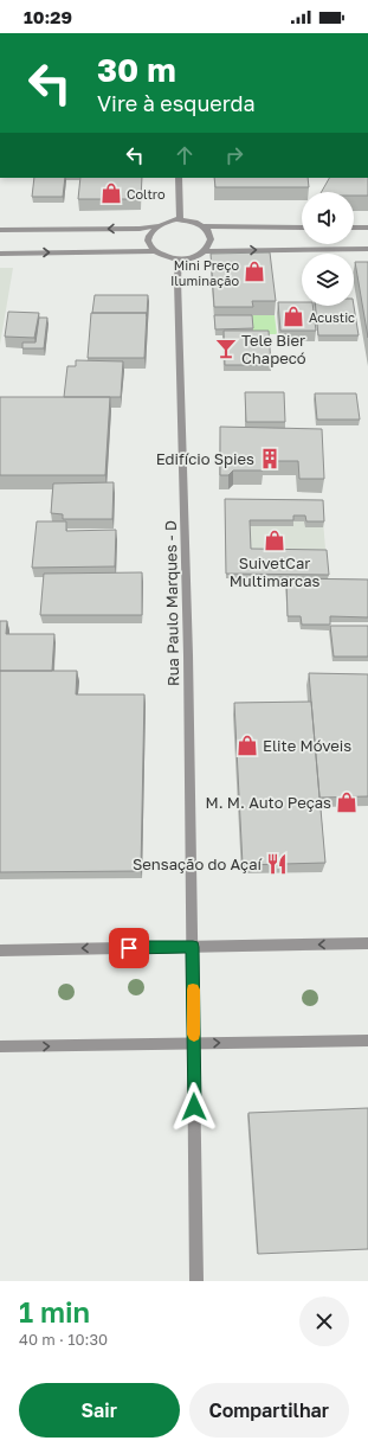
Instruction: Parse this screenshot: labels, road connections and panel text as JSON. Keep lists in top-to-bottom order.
{
  "streets": {
    "street": ["Rua Paulo Marques - D"]
  },
  "places": {
    "shop": [
      "Coltro",
      "Mini Preço Iluminação",
      "Acustic",
      "SuivetCar Multimarcas",
      "Elite Móveis",
      "M. M. Auto Peças"
    ],
    "bar": ["Tele Bier Chapecó"],
    "building": ["Edifício Spies"],
    "restaurant": ["Sensação do Açaí"]
  },
  "page": {
    "status": "10:29",
    "turn": ["30 m", "Vire à esquerda"],
    "heading": ["1 min", "40 m · 10:30"],
    "buttons": ["Sair", "Compartilhar"]
  }
}
